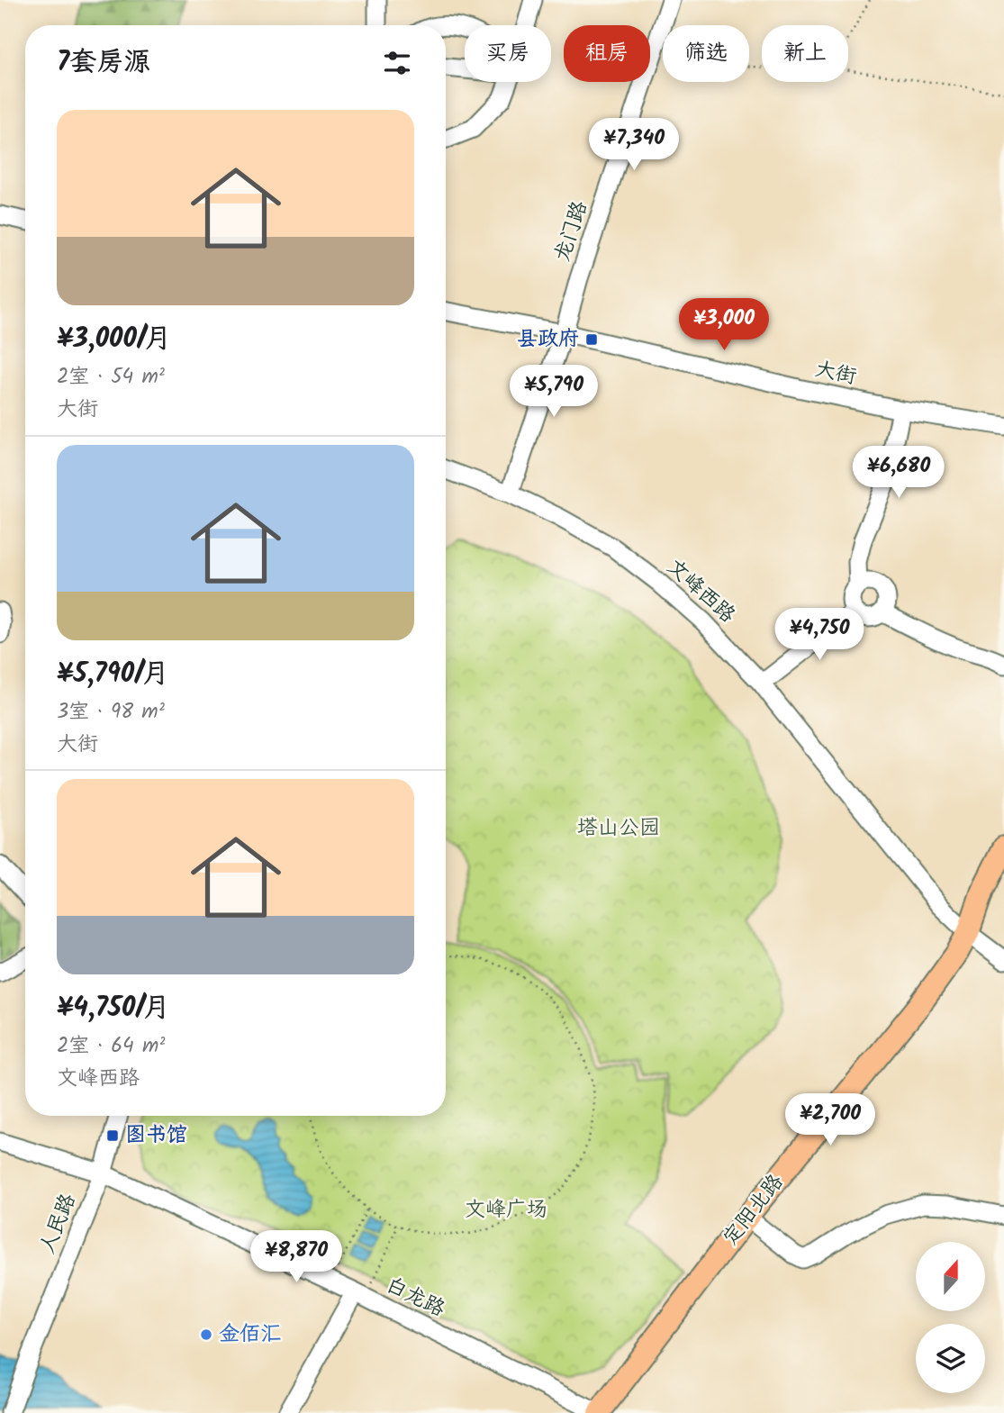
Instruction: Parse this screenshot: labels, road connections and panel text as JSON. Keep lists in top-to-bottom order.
{
  "streets": {
    "main road": ["定阳北路"],
    "street": [
      "龙门路",
      "大街",
      "文峰西路",
      "人民路",
      "白龙路"
    ]
  },
  "crossings": [
    ["龙门路", "大街"],
    ["龙门路", "文峰西路"],
    ["文峰西路", "定阳北路"],
    ["定阳北路", "白龙路"],
    ["人民路", "白龙路"]
  ],
  "parks": ["塔山公园", "文峰广场"],
  "places": {
    "transit": ["县政府", "图书馆"],
    "other": ["金佰汇"]
  },
  "north": "top",
  "page": {
    "chip": [
      "买房",
      "租房",
      "筛选",
      "新上"
    ],
    "heading": "7套房源",
    "list": [
      {
        "name": "¥3,000/月",
        "note": "2室 · 54 m² · 大街"
      },
      {
        "name": "¥5,790/月",
        "note": "3室 · 98 m² · 大街"
      },
      {
        "name": "¥4,750/月",
        "note": "2室 · 64 m² · 文峰西路"
      }
    ],
    "price": [
      "¥7,340",
      "¥3,000",
      "¥5,790",
      "¥6,680",
      "¥4,750",
      "¥2,700",
      "¥8,870"
    ]
  }
}
